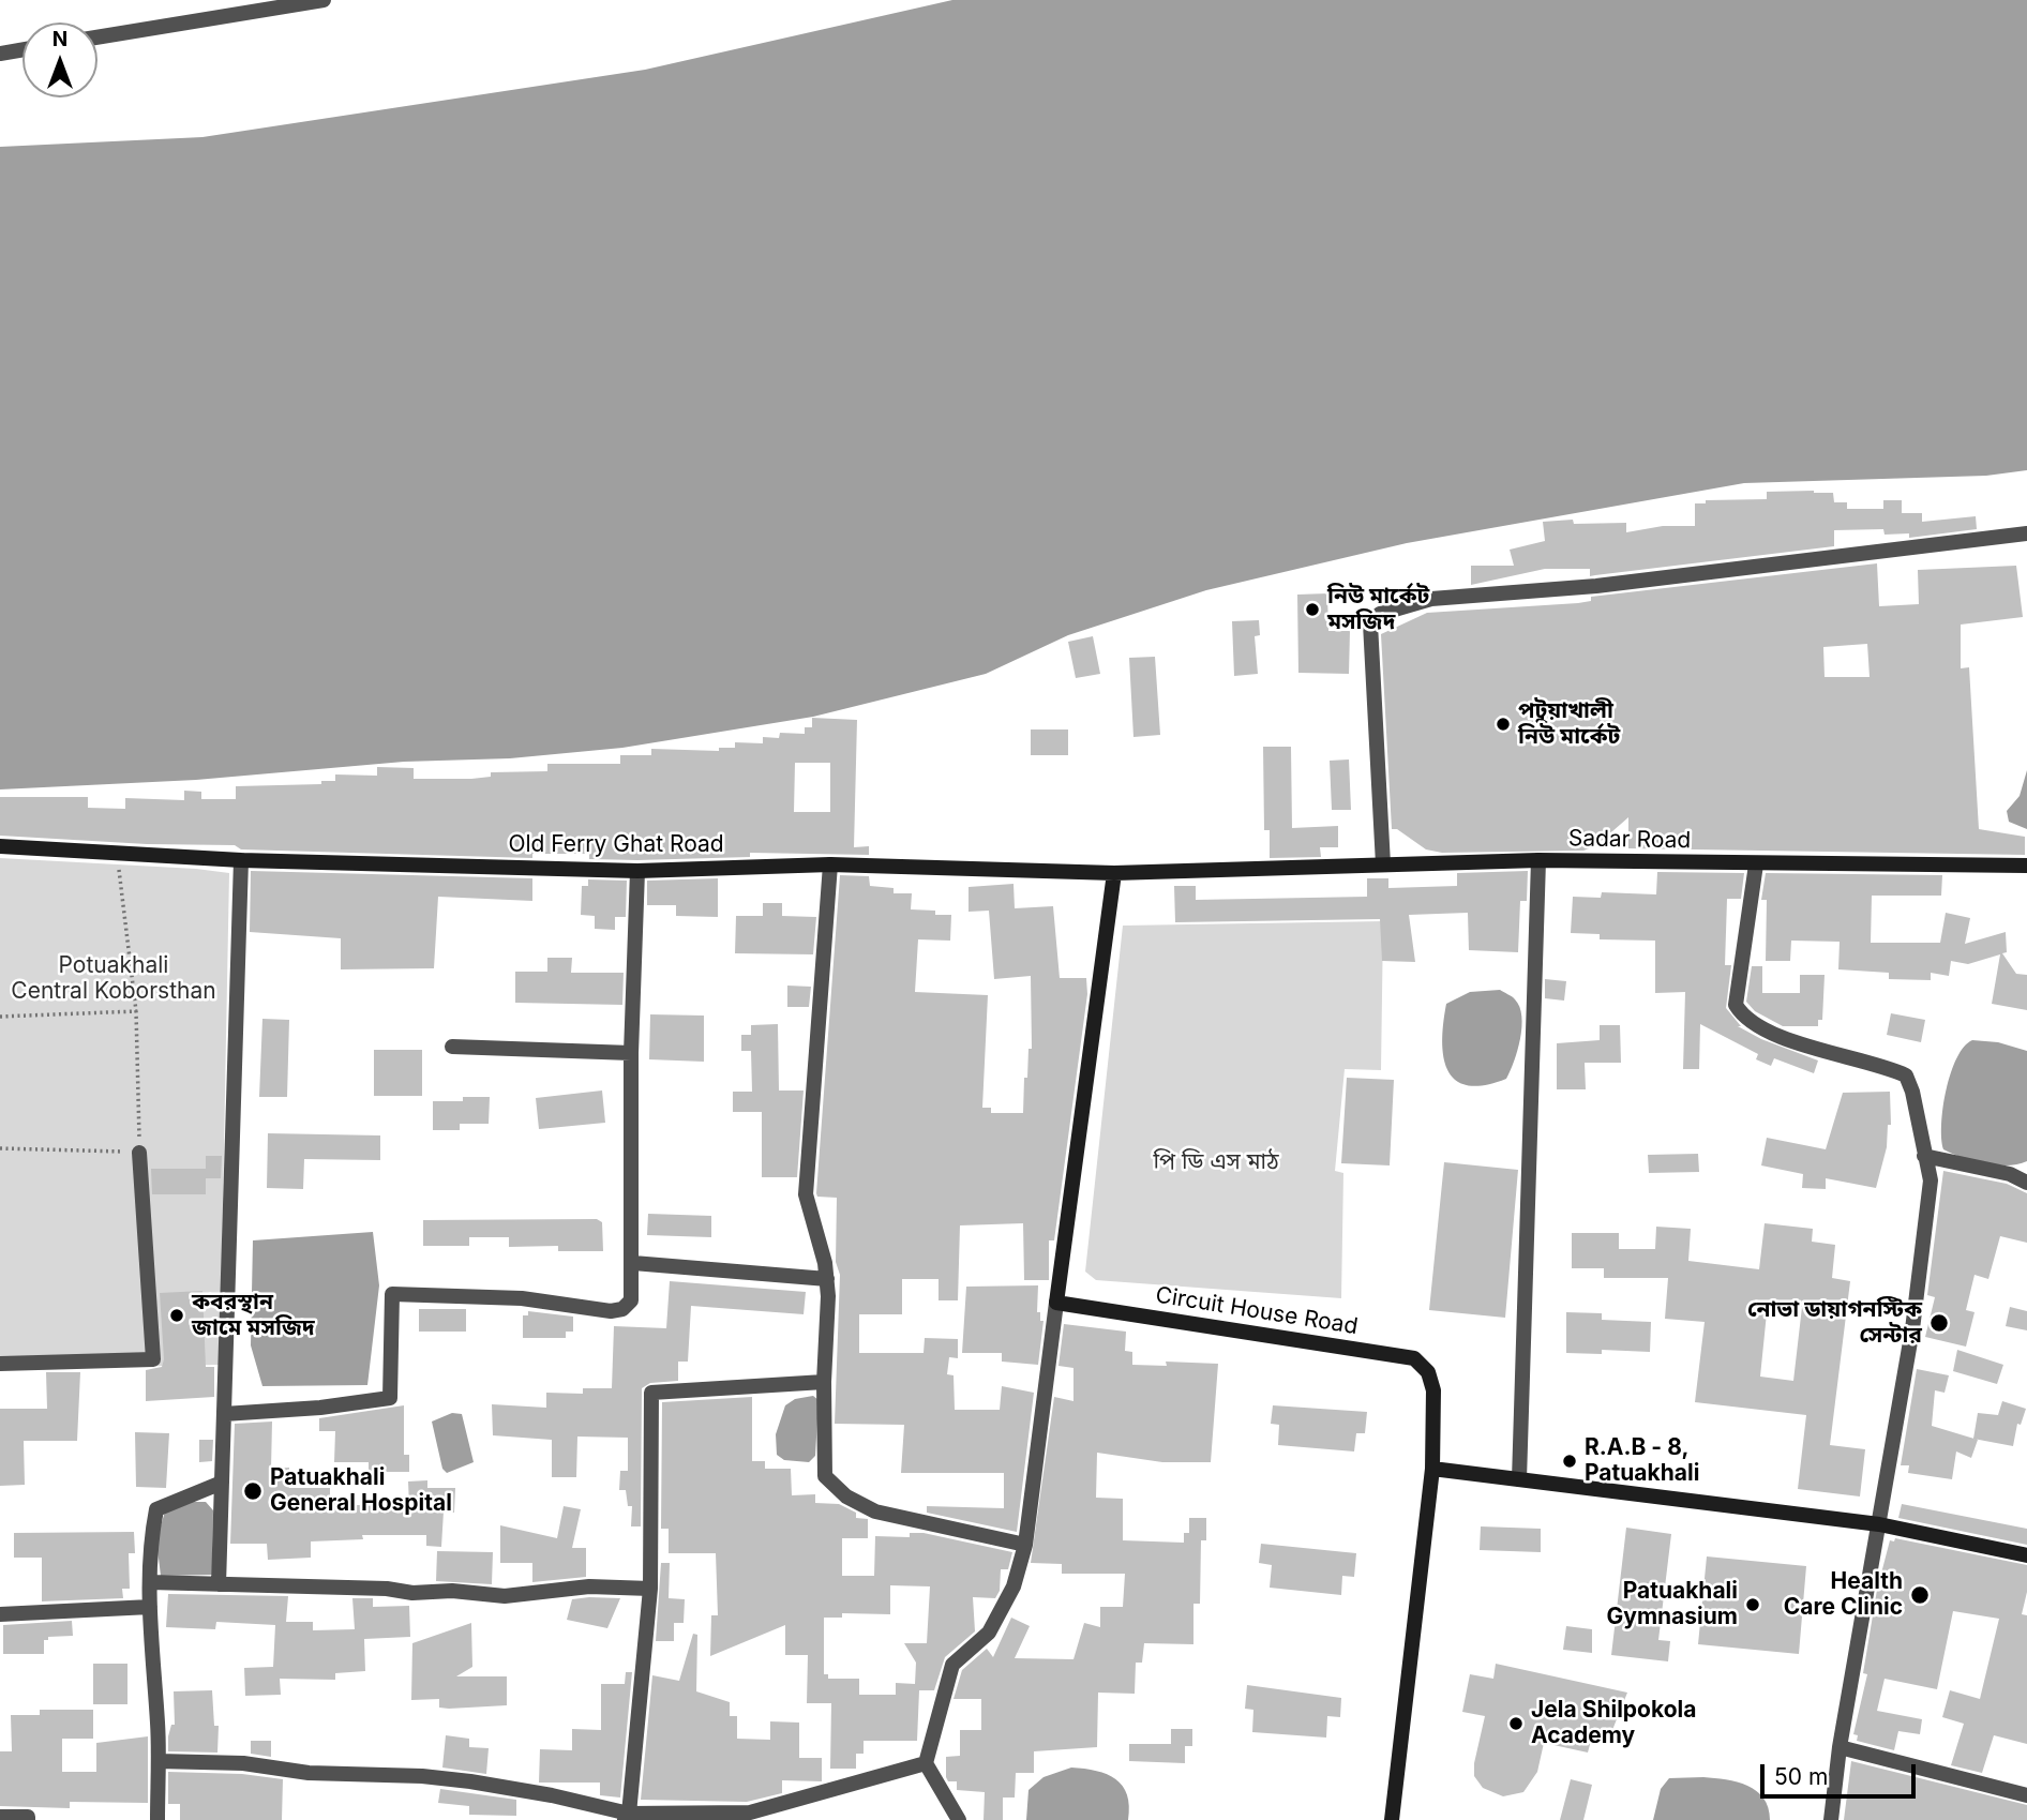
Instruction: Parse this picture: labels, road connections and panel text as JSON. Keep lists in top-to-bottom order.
{
  "streets": {
    "street": ["Sadar Road", "Old Ferry Ghat Road", "Circuit House Road"]
  },
  "crossings": [
    ["Sadar Road", "Old Ferry Ghat Road"]
  ],
  "parks": ["Potuakhali Central Koborsthan", "পি ডি এস মাঠ"],
  "places": [
    "নিউ মার্কেট মসজিদ",
    "পটুয়াখালী নিউ মার্কেট",
    "কবরস্থান জামে মসজিদ",
    "নোভা ডায়াগনস্টিক সেন্টার",
    "R.A.B - 8, Patuakhali",
    "Patuakhali General Hospital",
    "Health Care Clinic",
    "Patuakhali Gymnasium",
    "Jela Shilpokola Academy"
  ],
  "scale_bar": "50 m",
  "north": "top"
}
